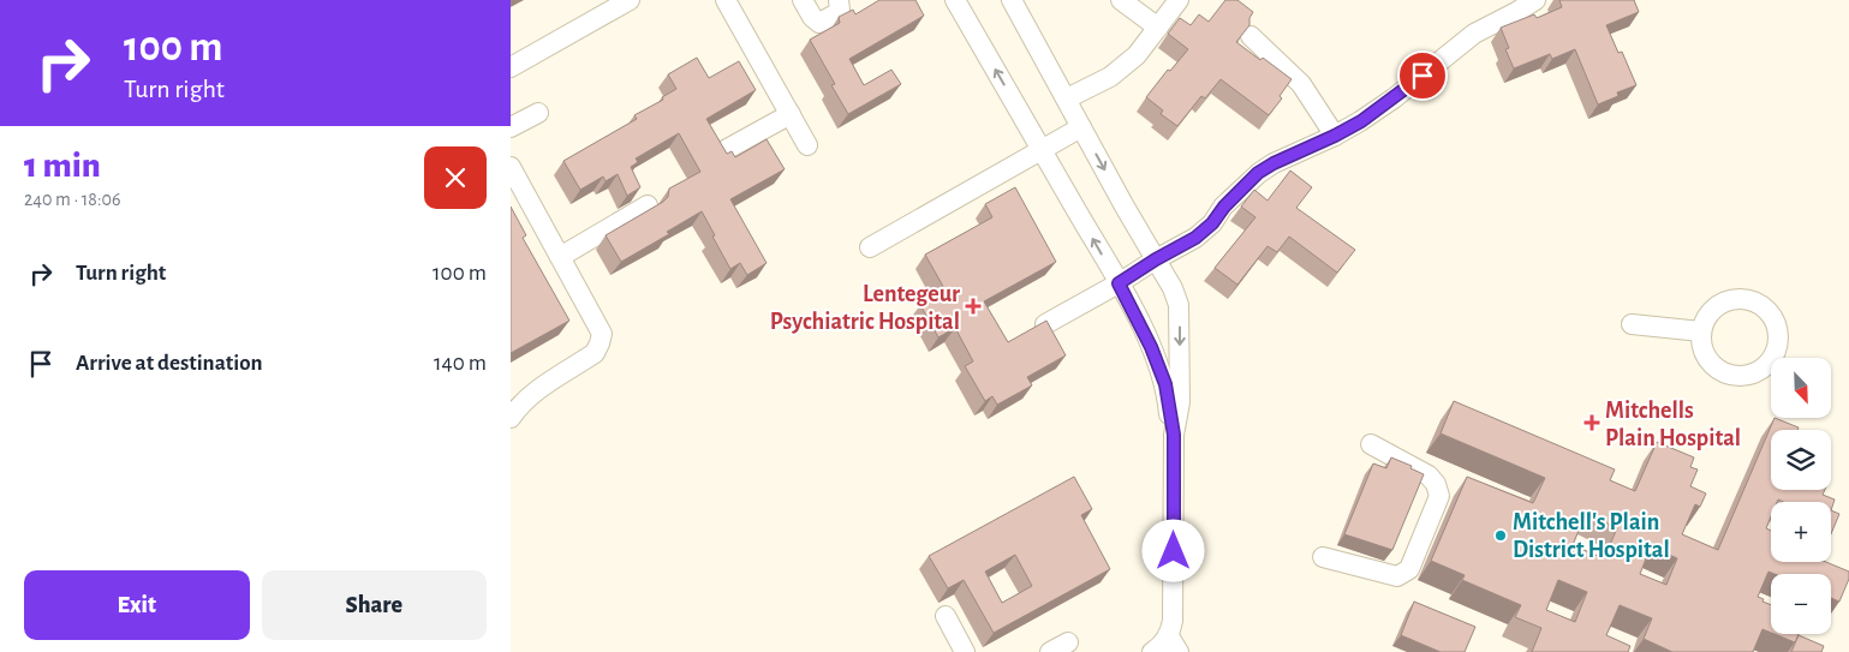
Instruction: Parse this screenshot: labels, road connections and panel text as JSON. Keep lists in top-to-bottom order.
{
  "places": {
    "health": ["Lentegeur Psychiatric Hospital", "Mitchells Plain Hospital"],
    "other": ["Mitchell's Plain District Hospital"]
  },
  "north": "bottom right",
  "page": {
    "turn": ["100 m", "Turn right"],
    "heading": ["1 min", "240 m · 18:06"],
    "list": [
      {
        "name": "Turn right",
        "value": "100 m"
      },
      {
        "name": "Arrive at destination",
        "value": "140 m"
      }
    ],
    "map_buttons": ["+", "−"],
    "buttons": ["Exit", "Share"]
  }
}
